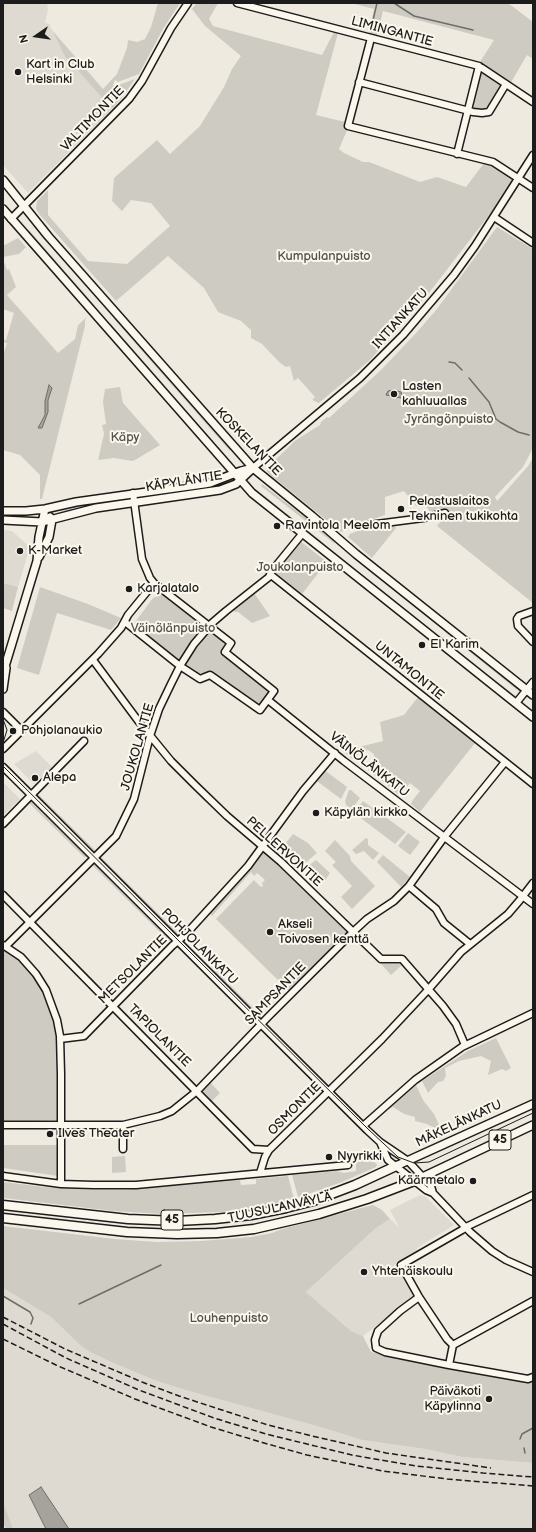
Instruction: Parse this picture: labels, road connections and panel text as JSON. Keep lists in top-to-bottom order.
{
  "streets": {
    "highway": ["45", "TUUSULANVÄYLÄ"],
    "main road": ["KOSKELANTIE", "KÄPYLÄNTIE", "MÄKELÄNKATU"],
    "street": [
      "LIMINGANTIE",
      "VALTIMONTIE",
      "INTIANKATU",
      "UNTAMONTIE",
      "JOUKOLANTIE",
      "VÄINÖLÄNKATU",
      "PELLERVONTIE",
      "POHJOLANKATU",
      "METSOLANTIE",
      "SAMPSANTIE",
      "TAPIOLANTIE",
      "OSMONTIE"
    ]
  },
  "crossings": [
    ["VALTIMONTIE", "KOSKELANTIE"],
    ["INTIANKATU", "KOSKELANTIE"],
    ["INTIANKATU", "KÄPYLÄNTIE"],
    ["KOSKELANTIE", "KÄPYLÄNTIE"],
    ["UNTAMONTIE", "JOUKOLANTIE"],
    ["UNTAMONTIE", "SAMPSANTIE"],
    ["JOUKOLANTIE", "PELLERVONTIE"],
    ["JOUKOLANTIE", "POHJOLANKATU"],
    ["JOUKOLANTIE", "TAPIOLANTIE"],
    ["VÄINÖLÄNKATU", "METSOLANTIE"],
    ["VÄINÖLÄNKATU", "SAMPSANTIE"],
    ["VÄINÖLÄNKATU", "OSMONTIE"],
    ["PELLERVONTIE", "METSOLANTIE"],
    ["PELLERVONTIE", "SAMPSANTIE"],
    ["PELLERVONTIE", "OSMONTIE"],
    ["POHJOLANKATU", "METSOLANTIE"],
    ["POHJOLANKATU", "SAMPSANTIE"],
    ["POHJOLANKATU", "OSMONTIE"],
    ["POHJOLANKATU", "MÄKELÄNKATU"],
    ["POHJOLANKATU", "45"],
    ["POHJOLANKATU", "TUUSULANVÄYLÄ"],
    ["METSOLANTIE", "TAPIOLANTIE"],
    ["SAMPSANTIE", "TAPIOLANTIE"],
    ["TAPIOLANTIE", "OSMONTIE"],
    ["MÄKELÄNKATU", "TUUSULANVÄYLÄ"],
    ["45", "TUUSULANVÄYLÄ"]
  ],
  "parks": [
    "Kumpulanpuisto",
    "Jyrängönpuisto",
    "Käpy",
    "Joukolanpuisto",
    "Väinölänpuisto",
    "Louhenpuisto"
  ],
  "places": [
    "Kart in Club Helsinki",
    "Lasten kahluuallas",
    "Pelastuslaitos Tekninen tukikohta",
    "Ravintola Meelom",
    "K-Market",
    "Karjalatalo",
    "El Karim",
    "Pohjolanaukio",
    "Alepa",
    "Käpylän kirkko",
    "Akseli Toivosen kenttä",
    "Ilves Theater",
    "Nyyrikki",
    "Käärmetalo",
    "Yhtenäiskoulu",
    "Päiväkoti Käpylinna"
  ],
  "north": "left"
}
